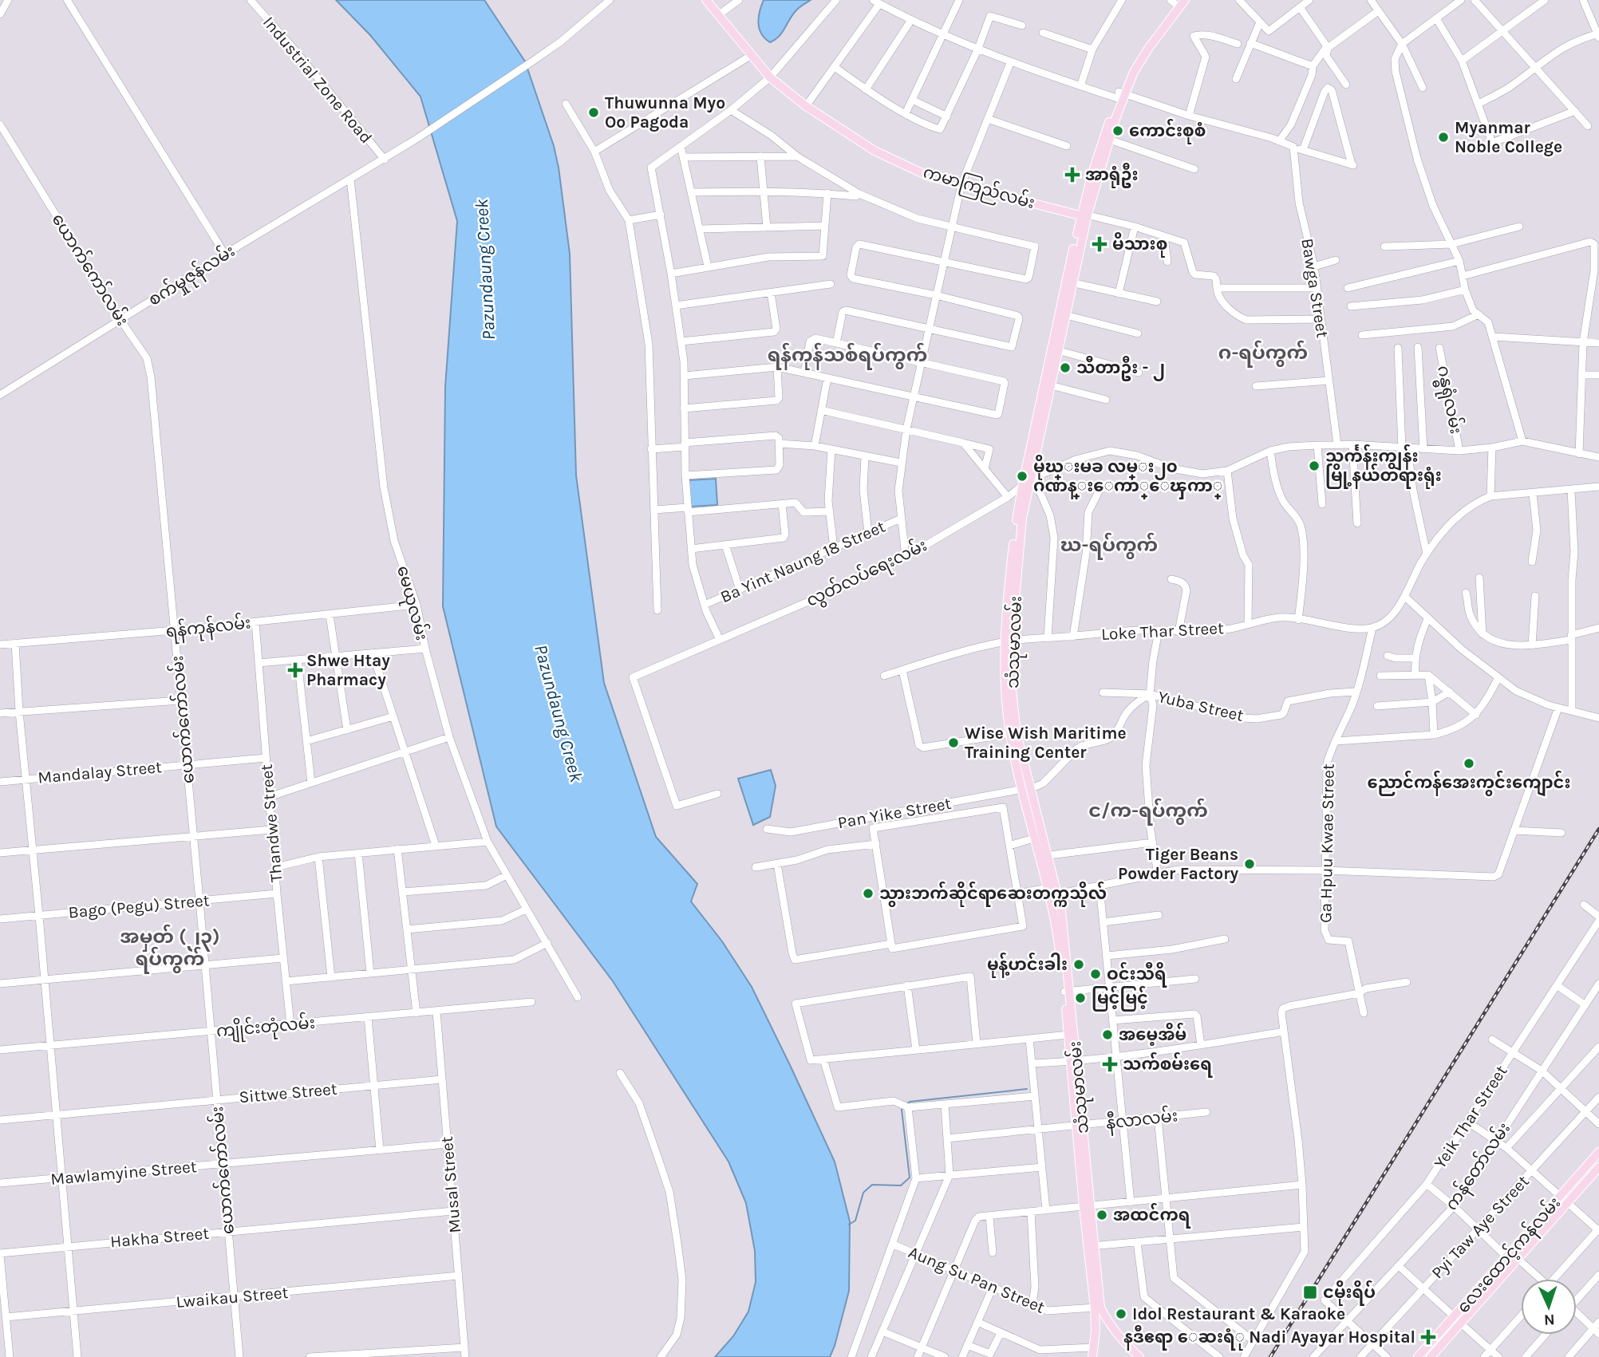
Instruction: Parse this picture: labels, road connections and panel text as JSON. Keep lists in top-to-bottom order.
{
  "streets": {
    "main road": ["ကမာကြည်လမ်း", "သံသုမာလမ်း", "လေးထောင့်ကန်လမ်း"],
    "street": [
      "Industrial Zone Road",
      "ယောက်ကော်လမ်း",
      "စက်မှုဇုန်လမ်း",
      "Bawga Street",
      "ဂန္ဓရုံလမ်း",
      "Ba Yint Naung 18 Street",
      "လွတ်လပ်ရေးလမ်း",
      "မေယုလမ်း",
      "ရန်ကုန်လမ်း",
      "Loke Thar Street",
      "Yuba Street",
      "Mandalay Street",
      "Pan Yike Street",
      "Thandwe Street",
      "Ga Hpuu Kwae Street",
      "Bago (Pegu) Street",
      "ကျိုင်းတုံလမ်း",
      "Sittwe Street",
      "Yeik Thar Street",
      "နီလာလမ်း",
      "ကန်တော်လမ်း",
      "Mawlamyine Street",
      "Musal Street",
      "Pyi Taw Aye Street",
      "Hakha Street",
      "Aung Su Pan Street",
      "Lwaikau Street"
    ]
  },
  "crossings": [
    ["Industrial Zone Road", "စက်မှုဇုန်လမ်း"],
    ["ကမာကြည်လမ်း", "သံသုမာလမ်း"],
    ["ယောက်ကော်လမ်း", "စက်မှုဇုန်လမ်း"],
    ["ယောက်ကော်လမ်း", "ရန်ကုန်လမ်း"],
    ["ယောက်ကော်လမ်း", "Mandalay Street"],
    ["ယောက်ကော်လမ်း", "Bago (Pegu) Street"],
    ["ယောက်ကော်လမ်း", "ကျိုင်းတုံလမ်း"],
    ["ယောက်ကော်လမ်း", "Sittwe Street"],
    ["ယောက်ကော်လမ်း", "Mawlamyine Street"],
    ["ယောက်ကော်လမ်း", "Hakha Street"],
    ["ယောက်ကော်လမ်း", "Lwaikau Street"],
    ["စက်မှုဇုန်လမ်း", "မေယုလမ်း"],
    ["Bawga Street", "လွတ်လပ်ရေးလမ်း"],
    ["ဂန္ဓရုံလမ်း", "လွတ်လပ်ရေးလမ်း"],
    ["လွတ်လပ်ရေးလမ်း", "သံသုမာလမ်း"],
    ["မေယုလမ်း", "ရန်ကုန်လမ်း"],
    ["ရန်ကုန်လမ်း", "Thandwe Street"],
    ["Loke Thar Street", "သံသုမာလမ်း"],
    ["Loke Thar Street", "Ga Hpuu Kwae Street"],
    ["သံသုမာလမ်း", "Pan Yike Street"],
    ["သံသုမာလမ်း", "နီလာလမ်း"],
    ["သံသုမာလမ်း", "Aung Su Pan Street"],
    ["Yuba Street", "Ga Hpuu Kwae Street"],
    ["Mandalay Street", "Thandwe Street"],
    ["Thandwe Street", "Bago (Pegu) Street"],
    ["Thandwe Street", "ကျိုင်းတုံလမ်း"],
    ["ကျိုင်းတုံလမ်း", "Musal Street"],
    ["Sittwe Street", "Musal Street"],
    ["Yeik Thar Street", "ကန်တော်လမ်း"],
    ["Mawlamyine Street", "Musal Street"],
    ["Musal Street", "Hakha Street"],
    ["Musal Street", "Lwaikau Street"]
  ],
  "districts": [
    "ဂ-ရပ်ကွက်",
    "ရန်ကုန်သစ်ရပ်ကွက်",
    "ဃ-ရပ်ကွက်",
    "င/က-ရပ်ကွက်",
    "အမှတ် (၂၃) ရပ်ကွက်"
  ],
  "water": ["Pazundaung Creek"],
  "places": {
    "other": [
      "Thuwunna Myo Oo Pagoda",
      "ကောင်းစုစံ",
      "Myanmar Noble College",
      "သီတာဦး - ၂",
      "သင်္ကန်းကျွန်း မြို့နယ်တရားရုံး",
      "မိုဃ္းမခ လမ္း၂၀ ဂဏန္းေကာ္ေၾကာ္",
      "Wise Wish Maritime Training Center",
      "ညောင်ကန်အေးကွင်းကျောင်း",
      "Tiger Beans Powder Factory",
      "သွားဘက်‌ဆိုင်ရာဆေးတက္ကသိုလ်",
      "မုန့်ဟင်းခါး",
      "ဝင်းသီရိ",
      "မြင့်မြင့်",
      "အမေ့အိမ်",
      "အထင်ကရ",
      "Idol Restaurant & Karaoke"
    ],
    "health": [
      "အာရုံဦး",
      "မိသားစု",
      "Shwe Htay Pharmacy",
      "သက်စမ်းရေ",
      "နဒီဧရာ ေဆးရံု Nadi Ayayar Hospital"
    ],
    "transit": ["ငမိုးရိပ်"]
  },
  "north": "bottom"
}
